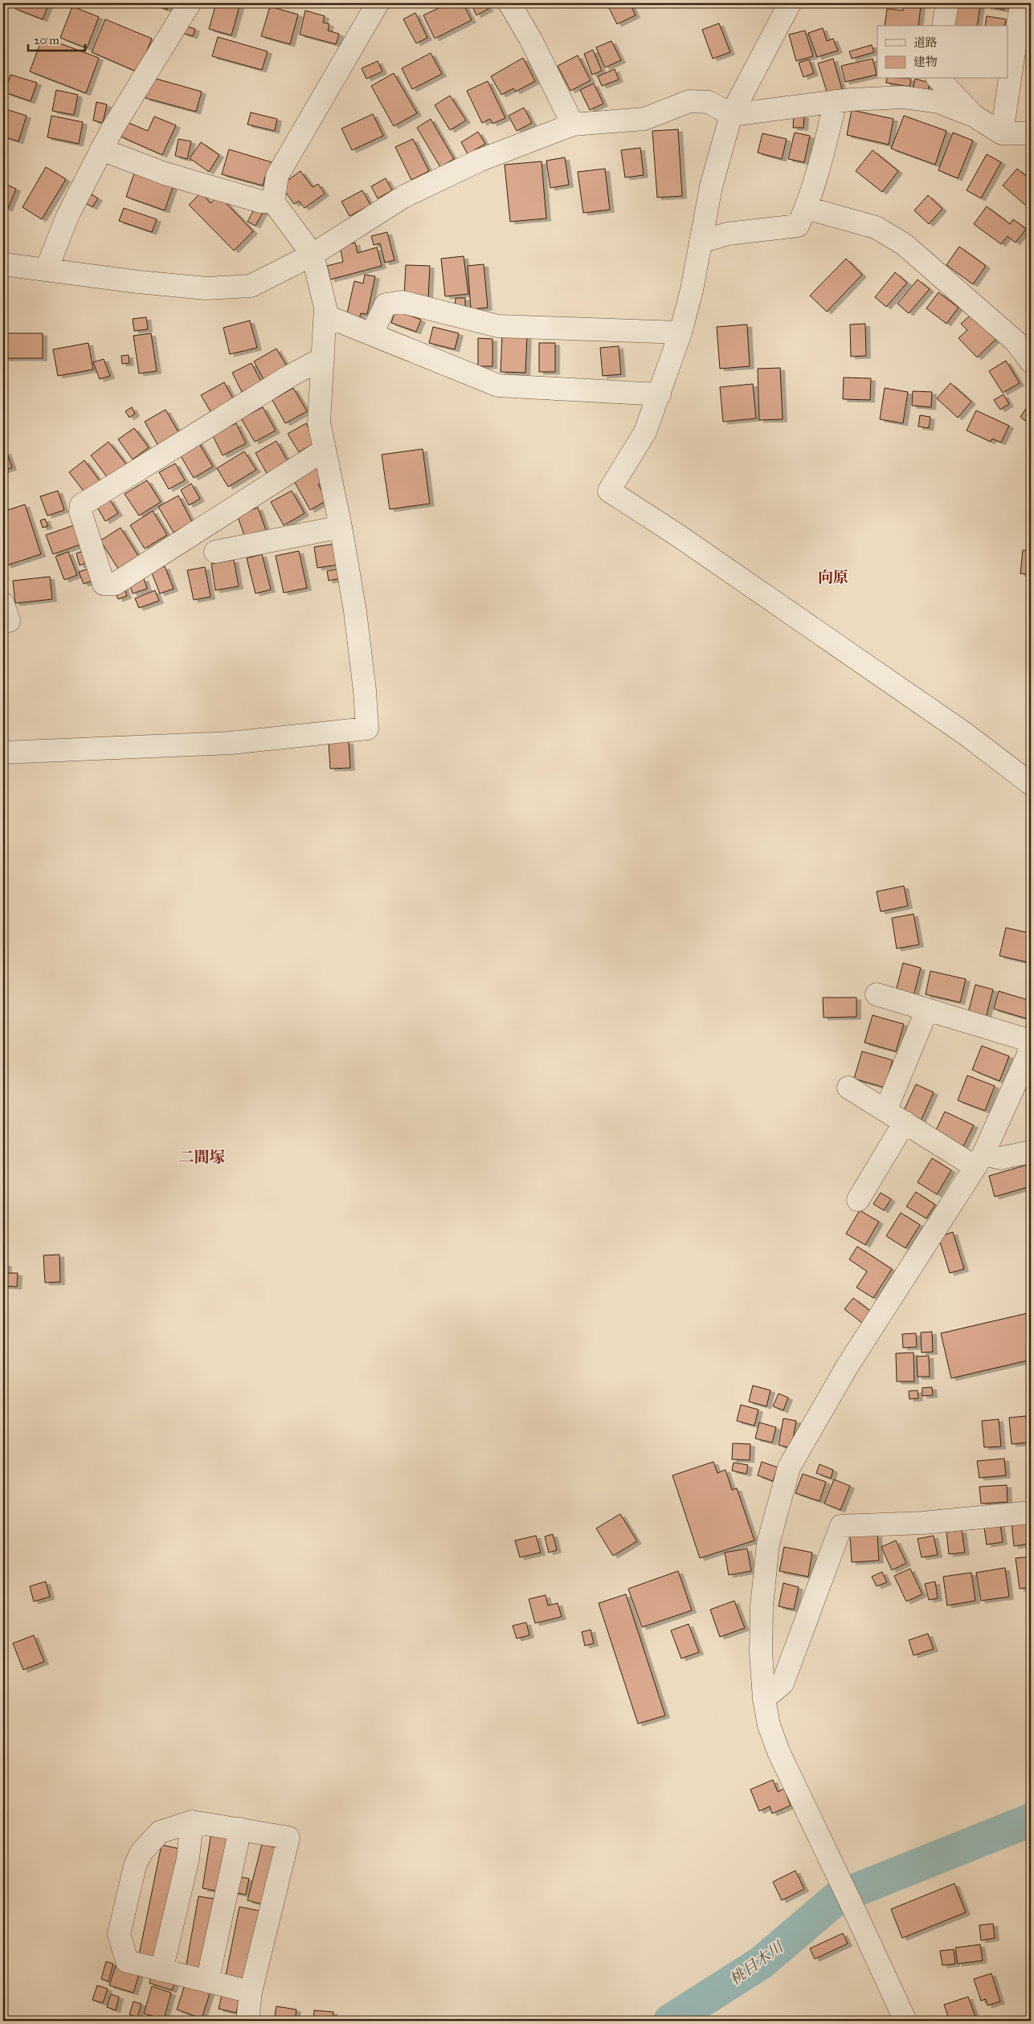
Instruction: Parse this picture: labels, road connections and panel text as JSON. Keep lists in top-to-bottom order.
{
  "districts": ["向原", "二間塚"],
  "water": ["桃目木川"],
  "legend": ["道路", "建物"],
  "scale_bar": "20 m"
}
